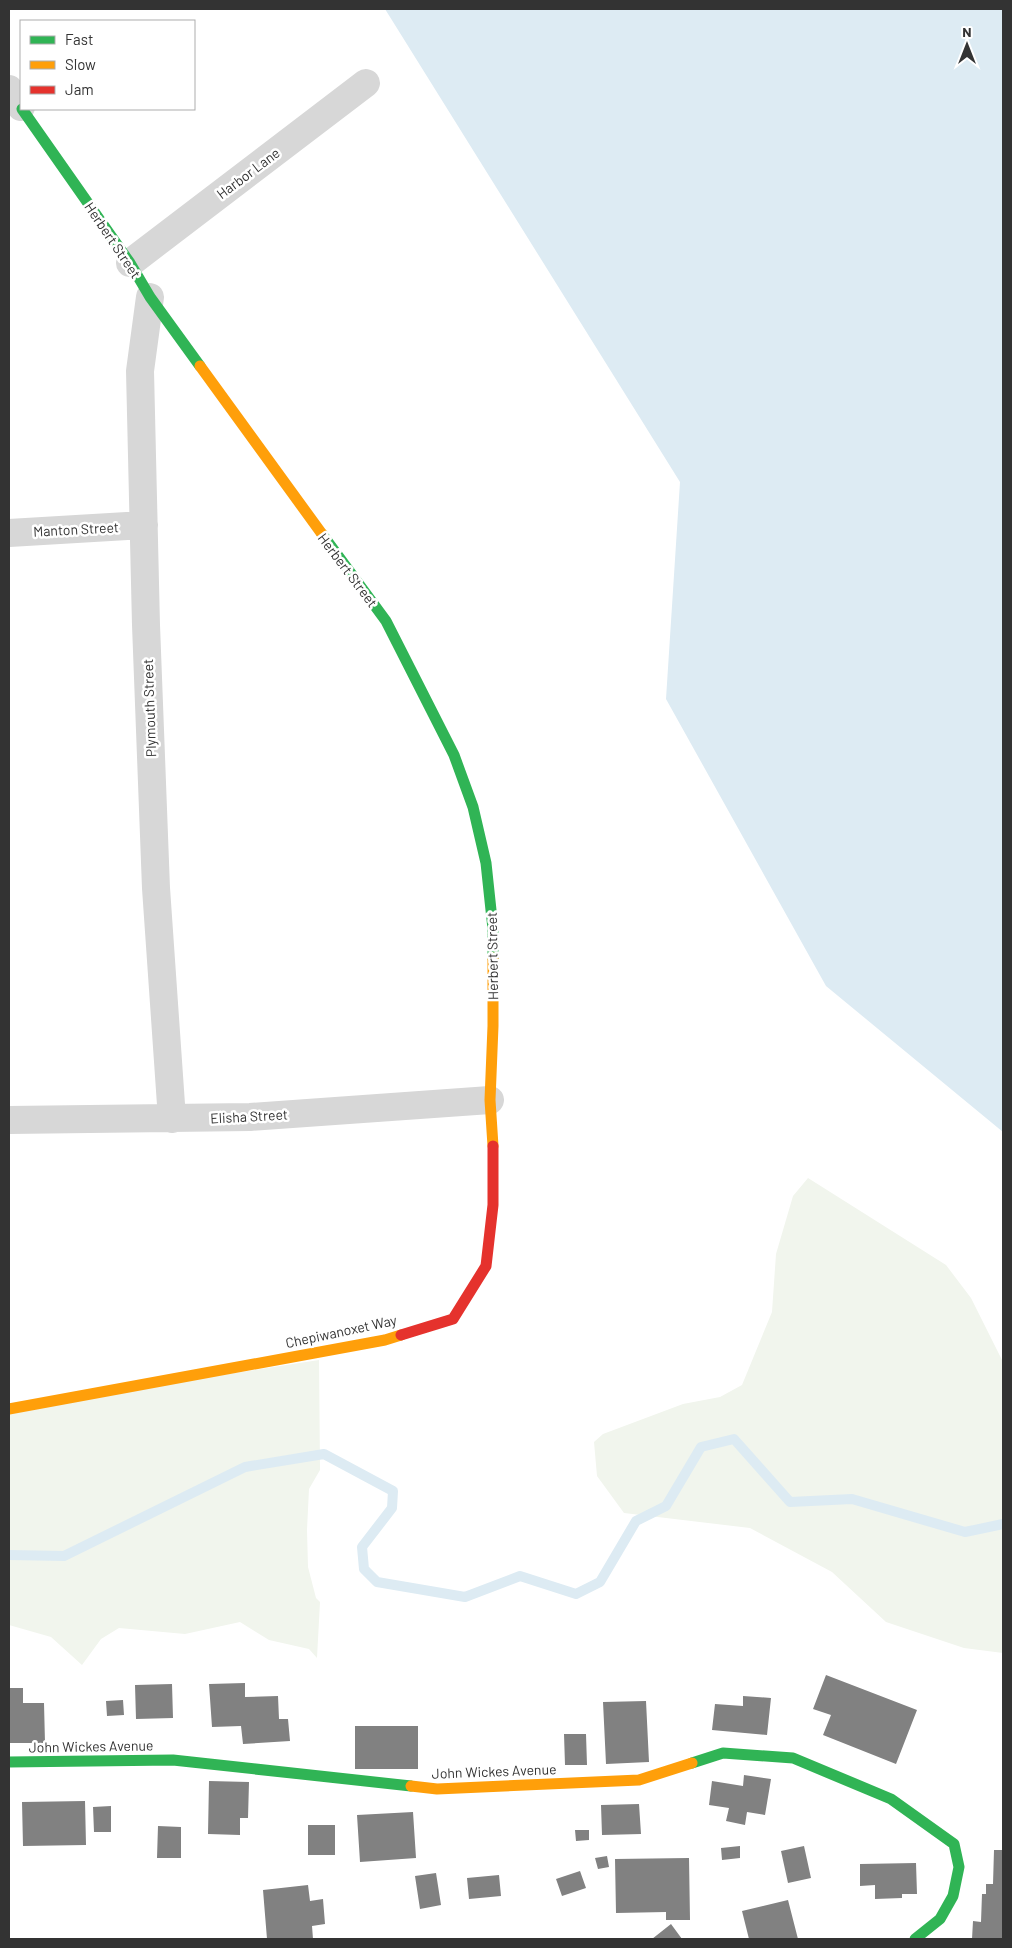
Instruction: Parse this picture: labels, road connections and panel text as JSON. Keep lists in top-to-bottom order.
{
  "streets": {
    "street": [
      "Harbor Lane",
      "Herbert Street",
      "Manton Street",
      "Plymouth Street",
      "Elisha Street",
      "Chepiwanoxet Way",
      "John Wickes Avenue"
    ]
  },
  "crossings": [
    ["Harbor Lane", "Herbert Street"],
    ["Herbert Street", "Plymouth Street"],
    ["Herbert Street", "Elisha Street"],
    ["Herbert Street", "Chepiwanoxet Way"],
    ["Manton Street", "Plymouth Street"],
    ["Plymouth Street", "Elisha Street"],
    ["Elisha Street", "Chepiwanoxet Way"]
  ],
  "legend": ["Fast", "Slow", "Jam"],
  "north": "top"
}
